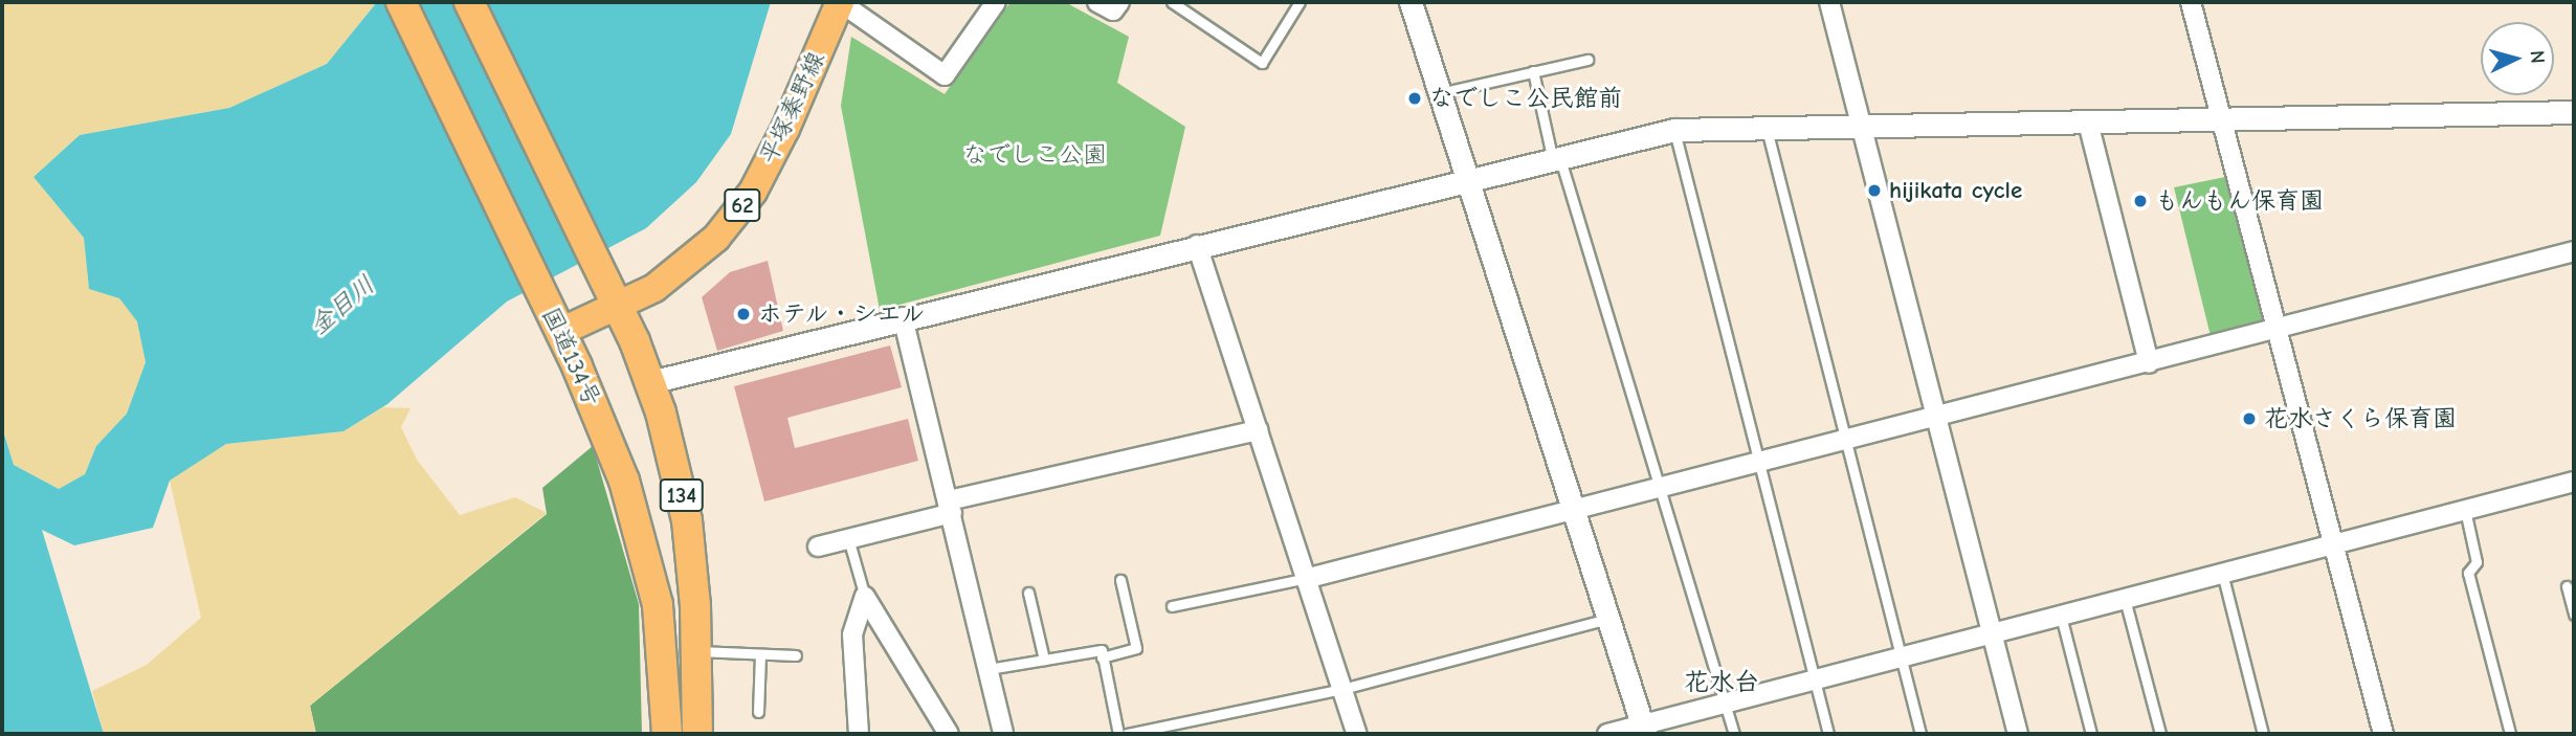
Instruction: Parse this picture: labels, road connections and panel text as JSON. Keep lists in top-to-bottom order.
{
  "streets": {
    "highway": ["国道134号", "134"],
    "main road": ["平塚秦野線", "62"]
  },
  "crossings": [
    ["平塚秦野線", "国道134号"],
    ["平塚秦野線", "134"]
  ],
  "districts": ["花水台"],
  "water": ["金目川"],
  "parks": ["なでしこ公園"],
  "places": [
    "なでしこ公民館前",
    "hijikata cycle",
    "もんもん保育園",
    "ホテル・シエル",
    "花水さくら保育園"
  ],
  "north": "right"
}
